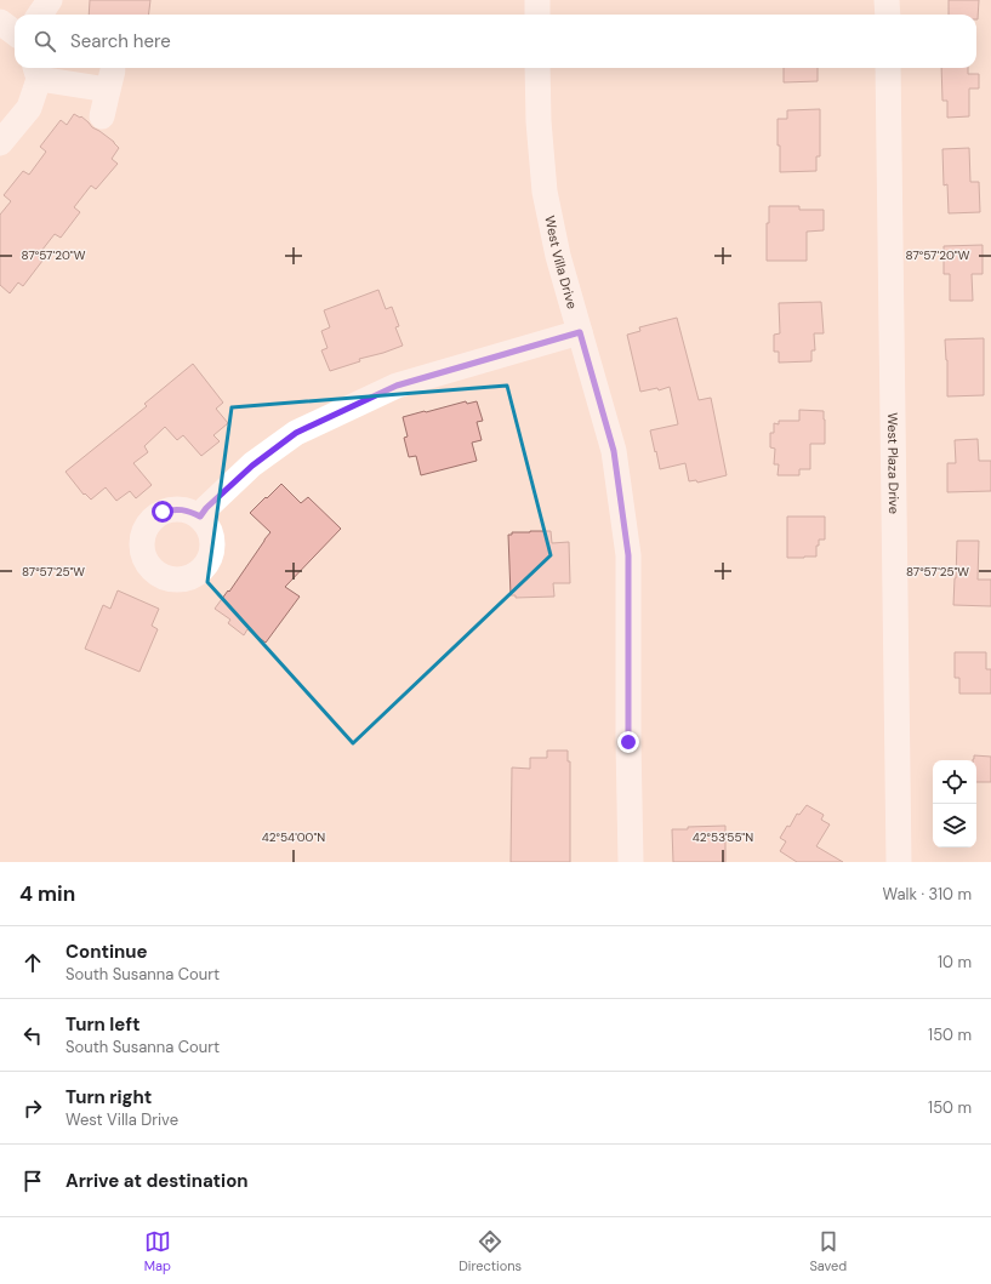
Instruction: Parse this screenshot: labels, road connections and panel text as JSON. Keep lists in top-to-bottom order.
{
  "streets": {
    "street": ["West Villa Drive", "West Plaza Drive"]
  },
  "page": {
    "search": "Search here",
    "heading": ["4 min", "Walk · 310 m"],
    "list": [
      ["Continue", "South Susanna Court", "10 m"],
      ["Turn left", "South Susanna Court", "150 m"],
      ["Turn right", "West Villa Drive", "150 m"],
      "Arrive at destination"
    ],
    "nav": ["Map", "Directions", "Saved"]
  },
  "coordinates": [
    "87°57'20\"W",
    "87°57'25\"W",
    "42°54'00\"N",
    "42°53'55\"N"
  ]
}
